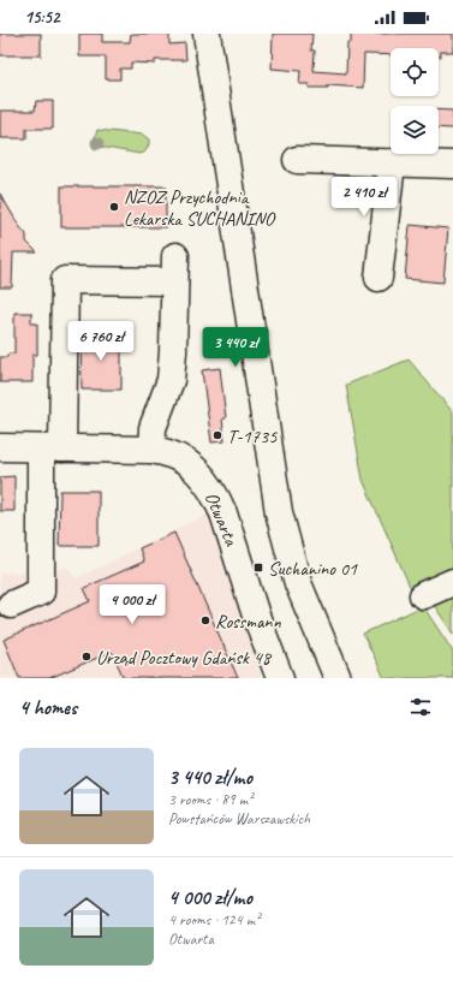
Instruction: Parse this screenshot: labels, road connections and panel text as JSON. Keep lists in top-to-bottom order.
{
  "streets": {
    "street": ["Otwarta"]
  },
  "places": {
    "other": [
      "NZOZ Przychodnia Lekarska SUCHANINO",
      "T-1735",
      "Rossmann",
      "Urząd Pocztowy Gdańsk 48"
    ],
    "transit": ["Suchanino 01"]
  },
  "page": {
    "status": "15:52",
    "price": [
      "2 410 zł",
      "6 760 zł",
      "3 440 zł",
      "4 000 zł"
    ],
    "heading": "4 homes",
    "list": [
      {
        "name": "3 440 zł/mo",
        "note": "3 rooms · 89 m² · Powstańców Warszawskich"
      },
      {
        "name": "4 000 zł/mo",
        "note": "4 rooms · 124 m² · Otwarta"
      }
    ]
  }
}
